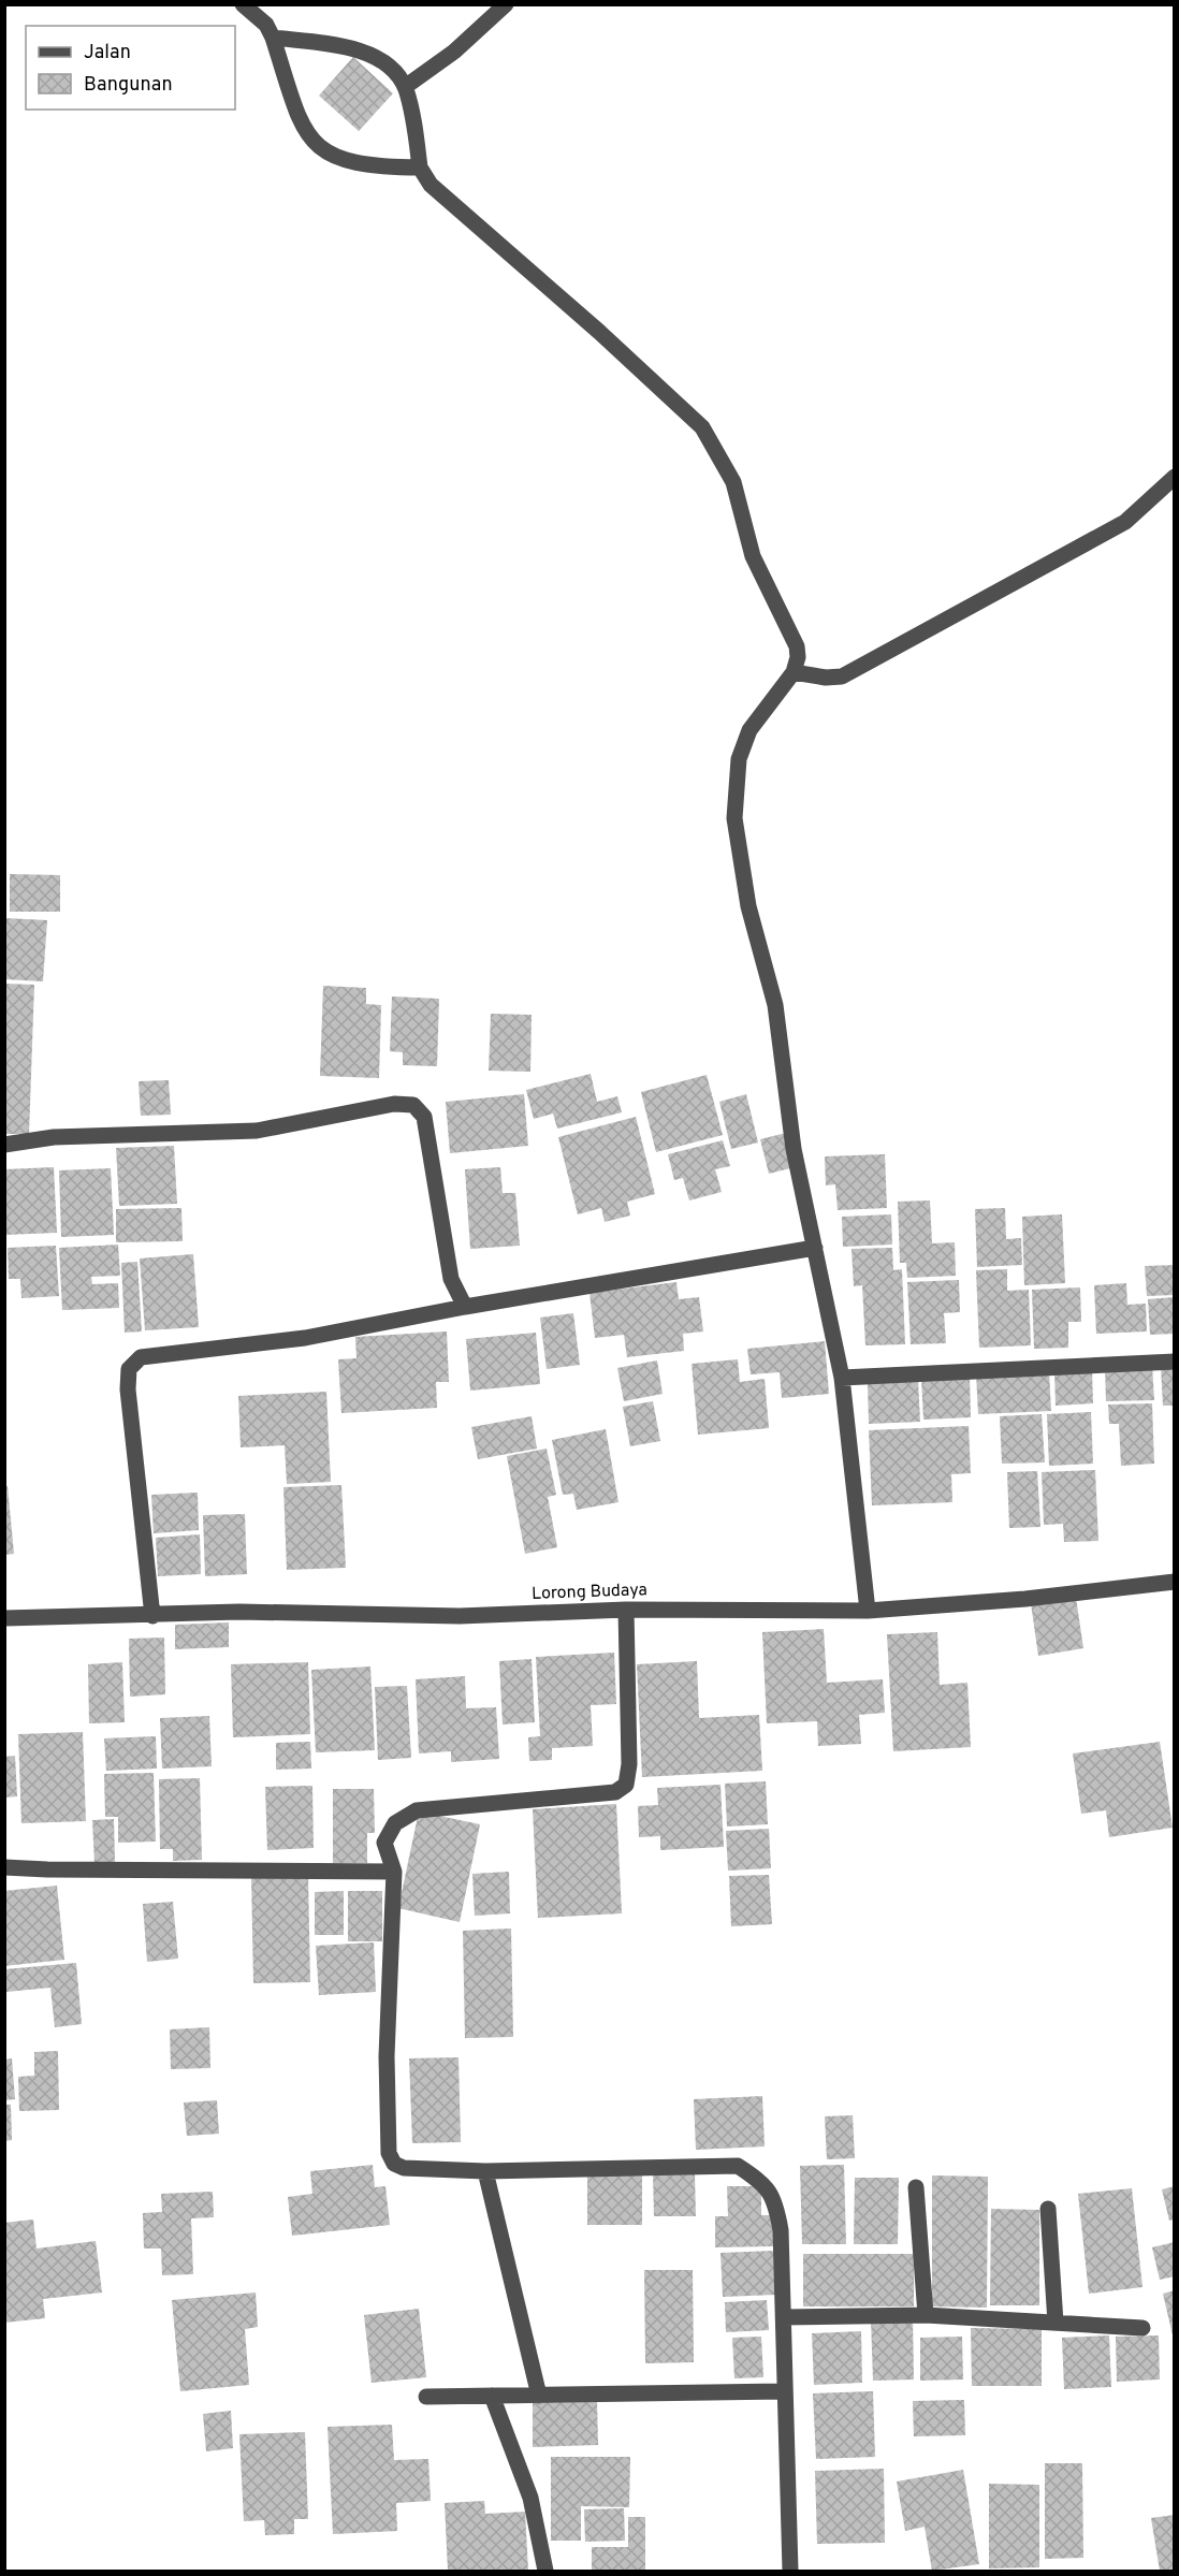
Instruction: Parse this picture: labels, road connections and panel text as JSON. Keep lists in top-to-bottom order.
{
  "streets": {
    "street": ["Lorong Budaya"]
  },
  "legend": ["Jalan", "Bangunan"]
}
